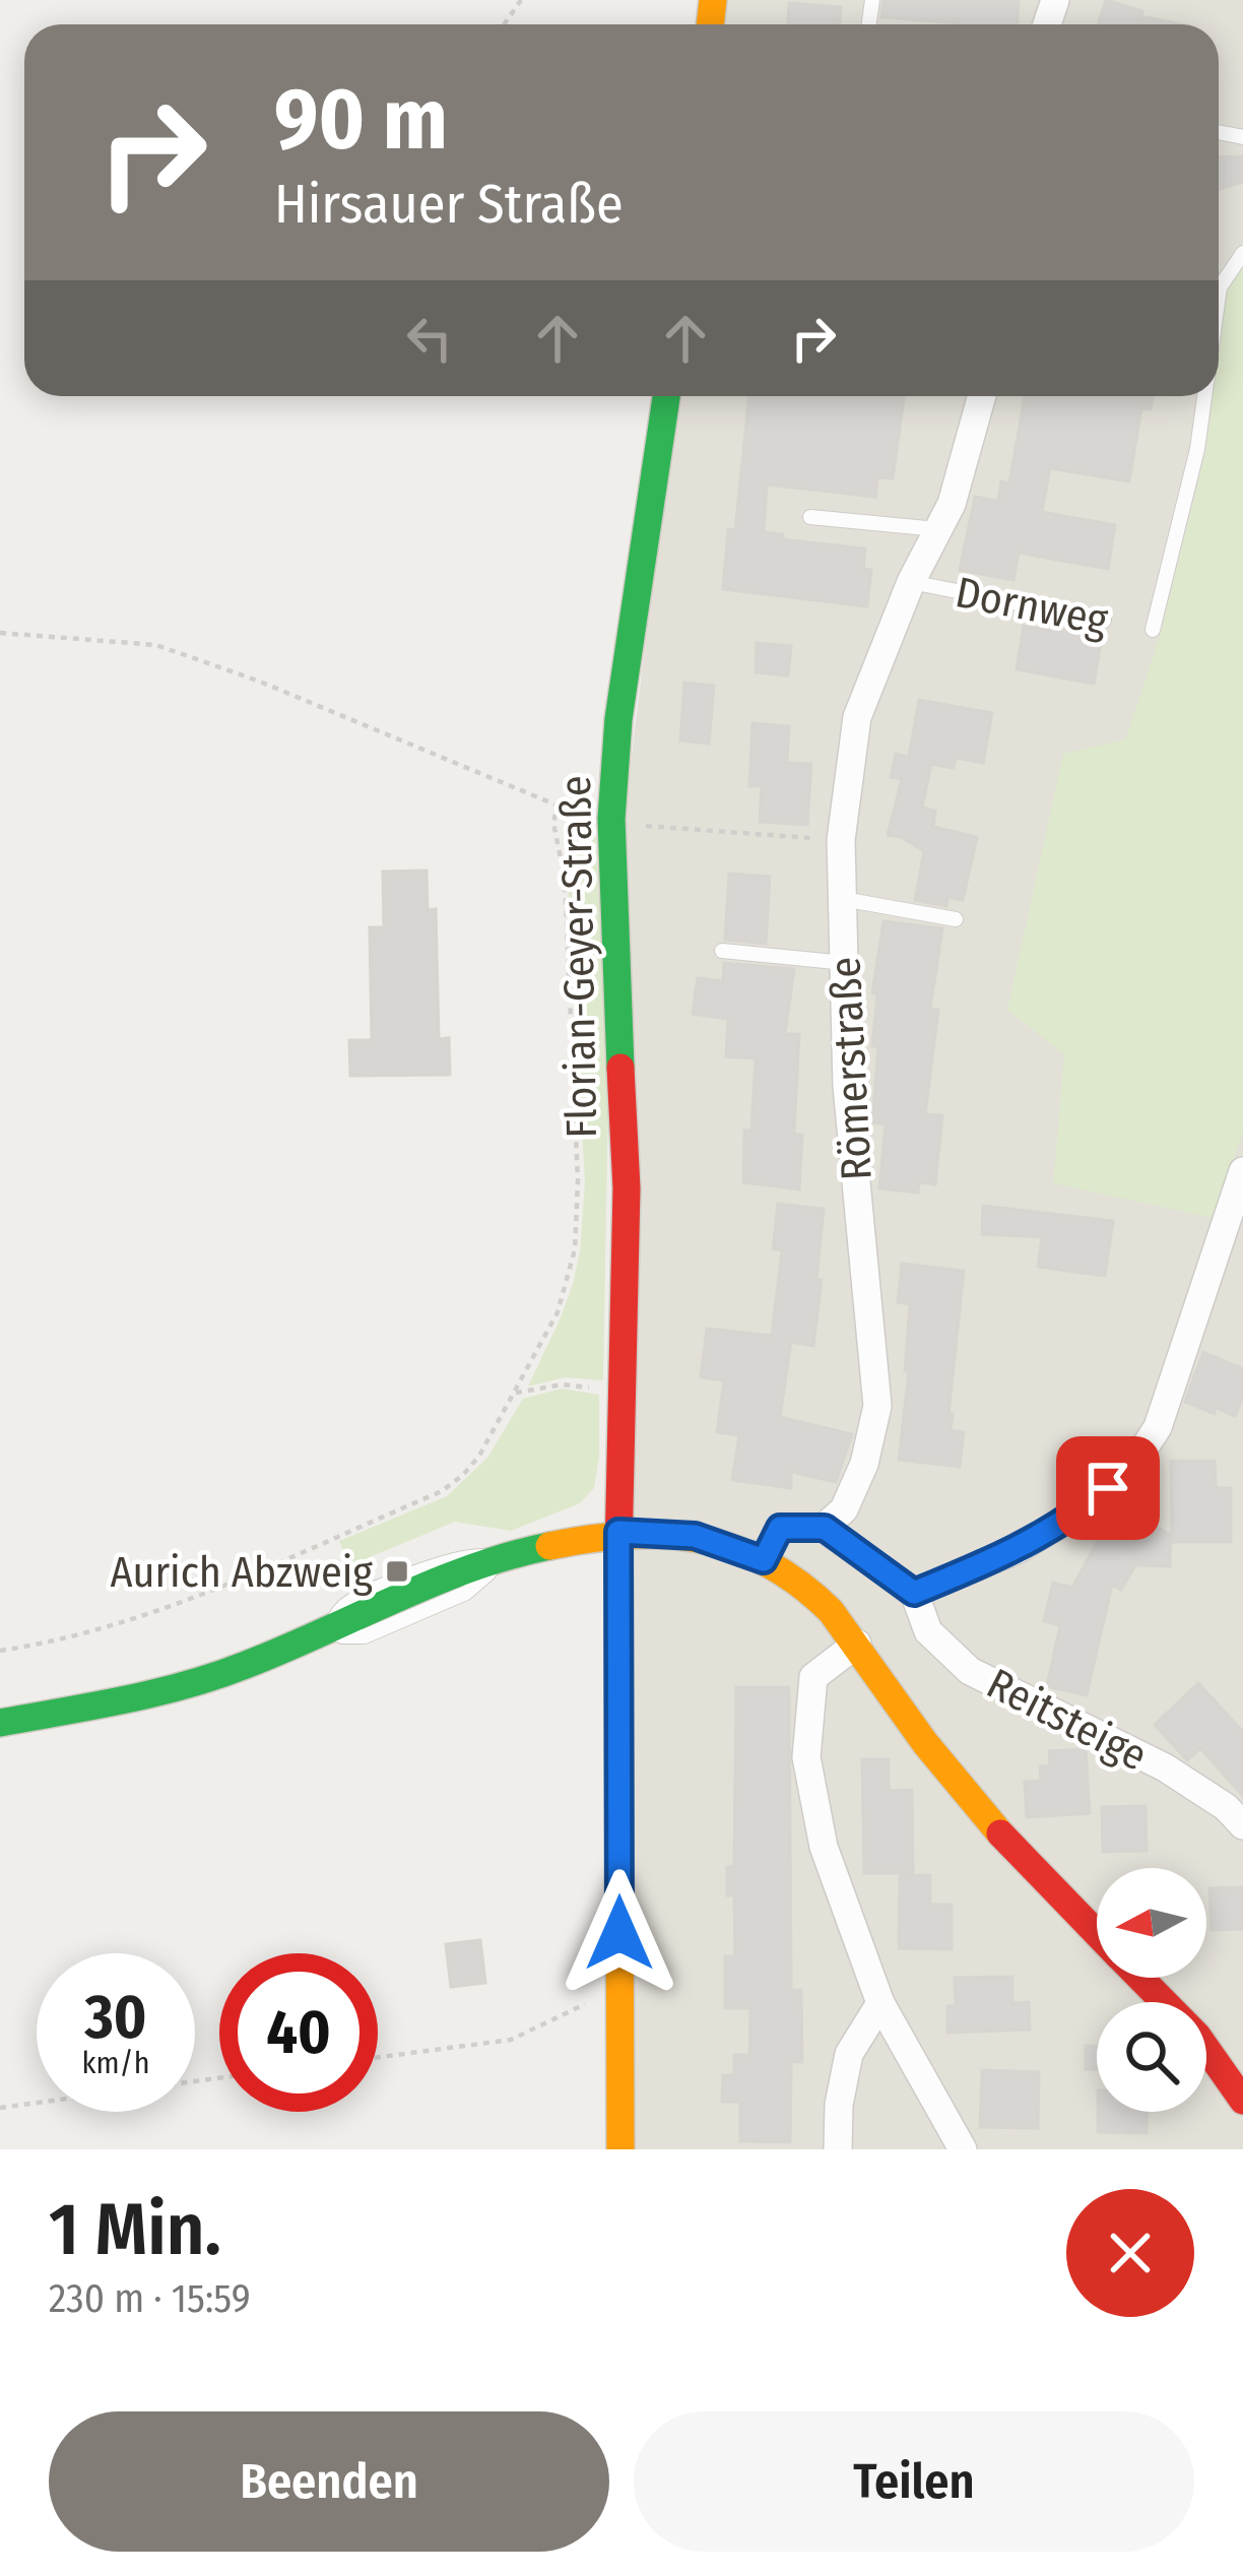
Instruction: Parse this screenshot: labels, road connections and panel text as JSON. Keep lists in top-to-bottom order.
{
  "streets": {
    "street": ["Florian-Geyer-Straße", "Römerstraße", "Reitsteige"],
    "lane": ["Dornweg"]
  },
  "crossings": [
    ["Dornweg", "Römerstraße"]
  ],
  "places": {
    "transit": ["Aurich Abzweig"]
  },
  "north": "left",
  "page": {
    "turn": ["90 m", "Hirsauer Straße"],
    "speed": "30 km/h",
    "limit": "40",
    "heading": ["1 Min.", "230 m · 15:59"],
    "buttons": ["Beenden", "Teilen"]
  }
}
